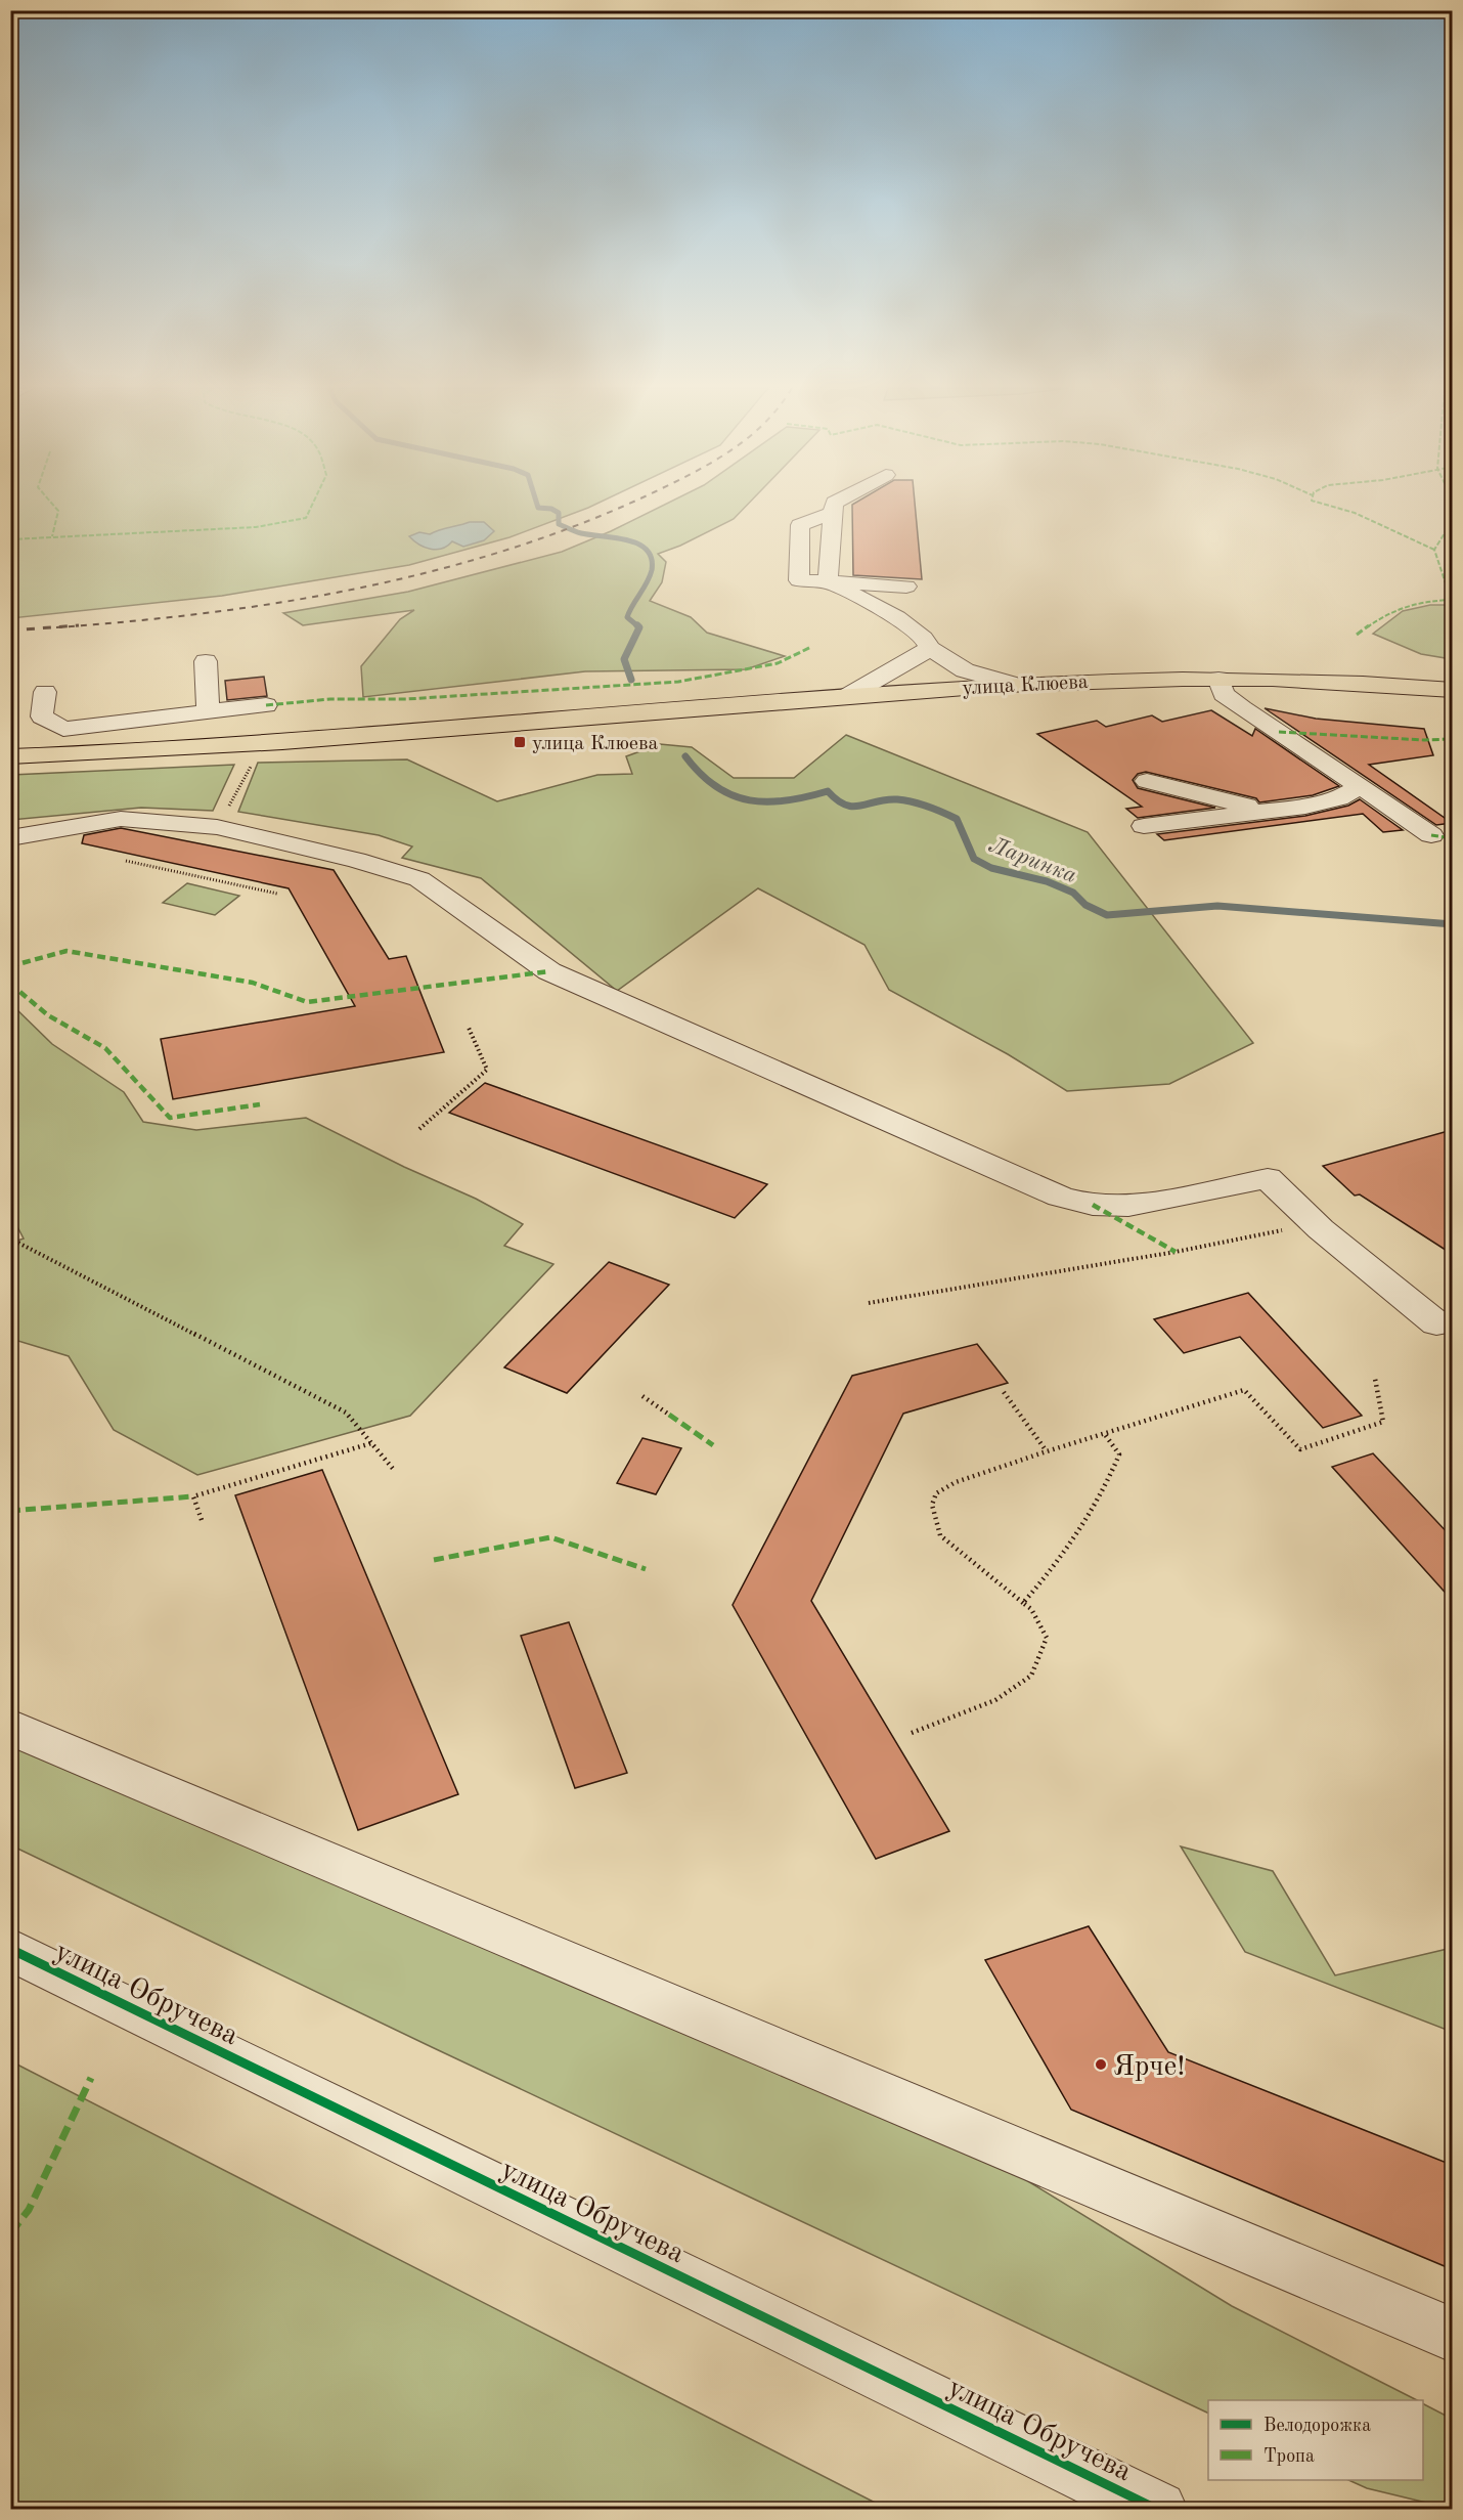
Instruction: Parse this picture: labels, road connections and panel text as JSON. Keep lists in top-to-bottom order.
{
  "streets": {
    "main road": ["улица Клюева"],
    "street": ["улица Обручева"]
  },
  "water": ["Ларинка"],
  "places": {
    "transit": ["улица Клюева"],
    "other": ["Ярче!"]
  },
  "legend": ["Велодорожка", "Тропа"]
}
